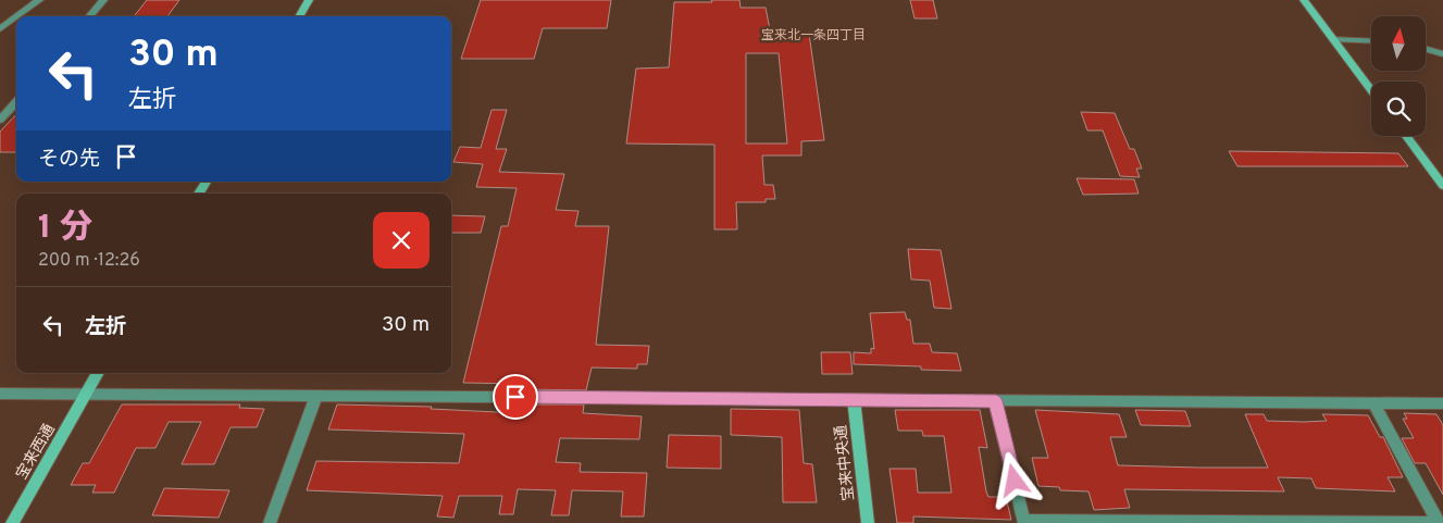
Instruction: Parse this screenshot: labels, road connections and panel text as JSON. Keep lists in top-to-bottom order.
{
  "streets": {
    "street": ["宝来西通", "宝来中央通"]
  },
  "districts": ["宝来北一条四丁目"],
  "north": "top",
  "page": {
    "turn": ["30 m", "左折"],
    "then": "その先",
    "heading": ["1 分", "200 m · 12:26"],
    "list": [
      {
        "name": "左折",
        "value": "30 m"
      }
    ]
  }
}
